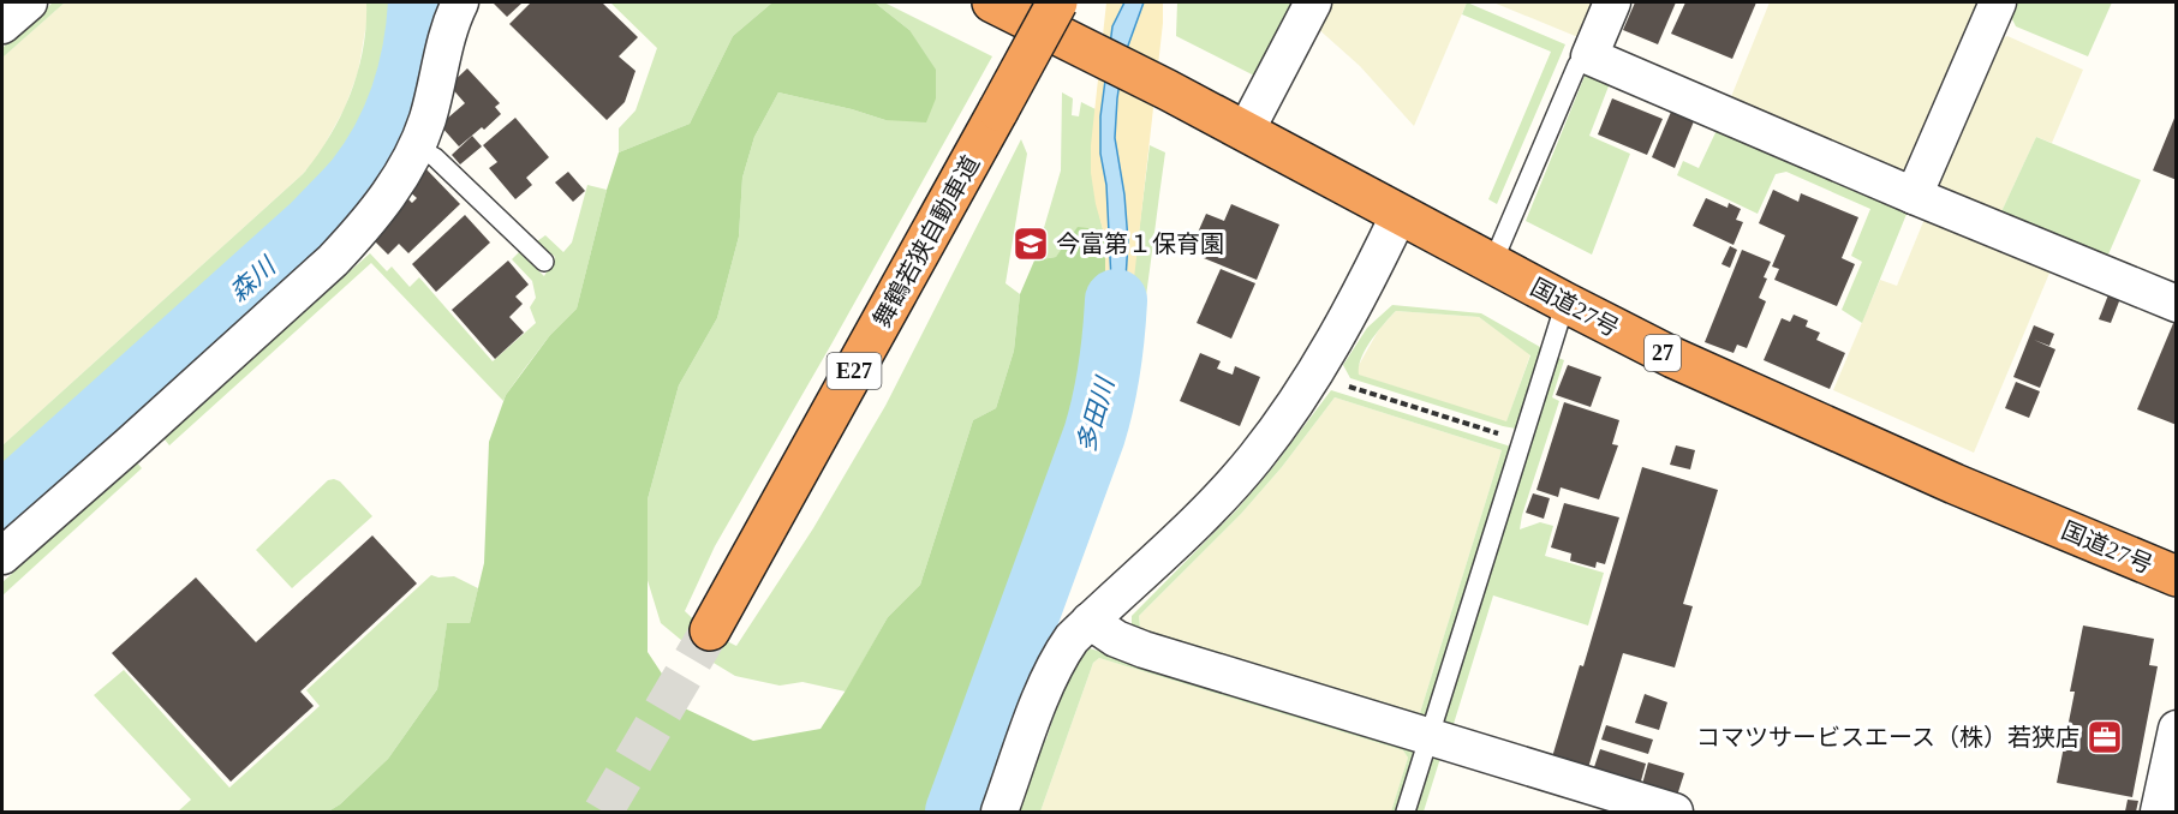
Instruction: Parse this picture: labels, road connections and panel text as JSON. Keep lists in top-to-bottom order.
{
  "streets": {
    "highway": [
      "舞鶴若狭自動車道",
      "国道27号",
      "27",
      "E27"
    ]
  },
  "water": ["森川", "多田川"],
  "places": {
    "school or university": ["今富第１保育園"],
    "office": ["コマツサービスエース（株）若狭店"]
  }
}
